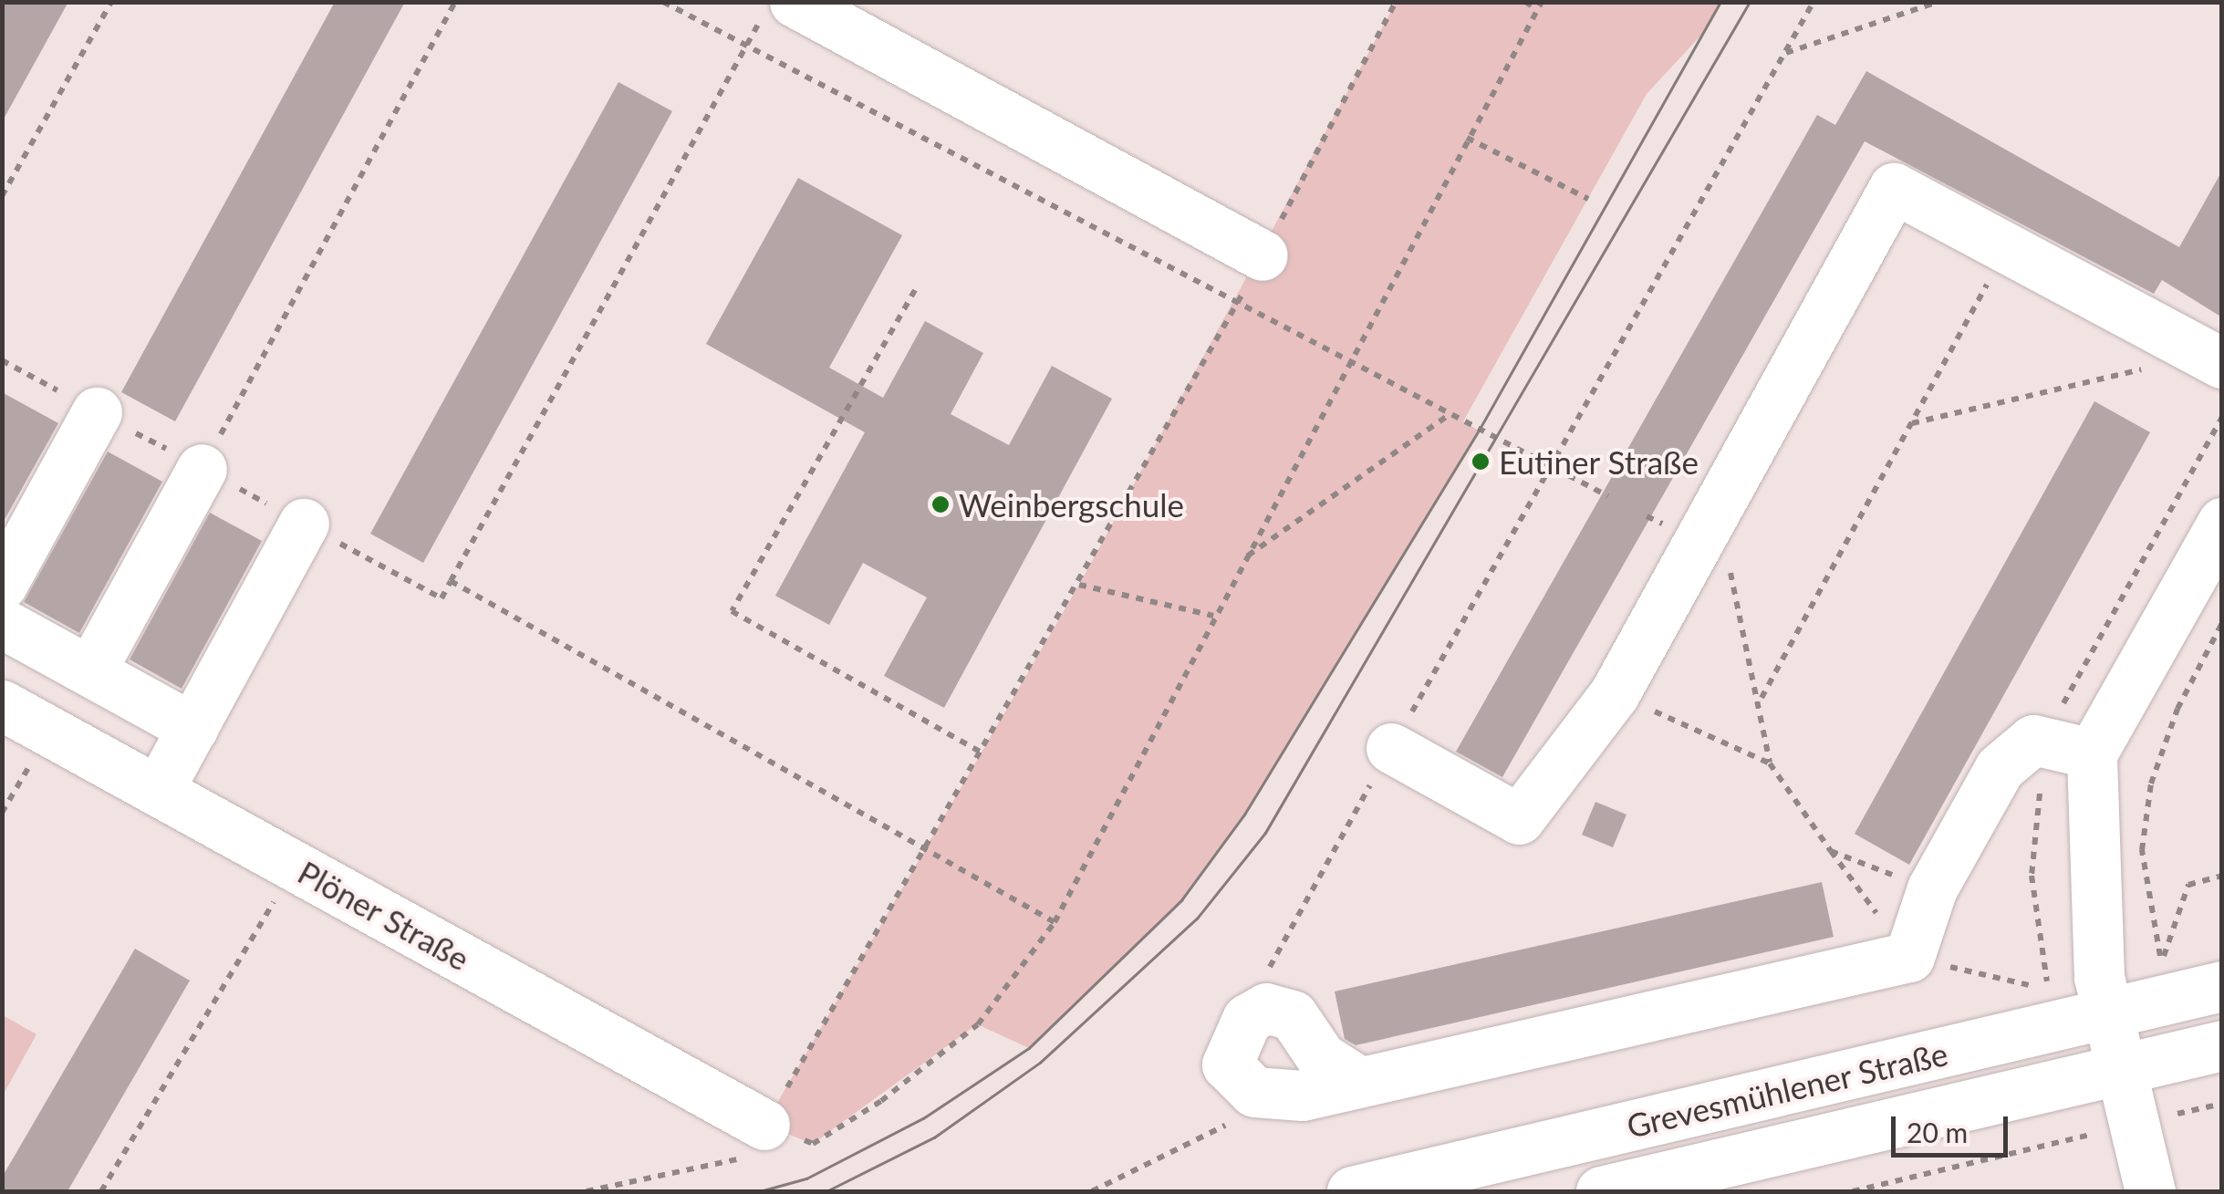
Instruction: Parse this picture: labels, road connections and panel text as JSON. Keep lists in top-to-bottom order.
{
  "streets": {
    "street": ["Plöner Straße", "Grevesmühlener Straße"]
  },
  "places": ["Eutiner Straße", "Weinbergschule"],
  "scale_bar": "20 m"
}
